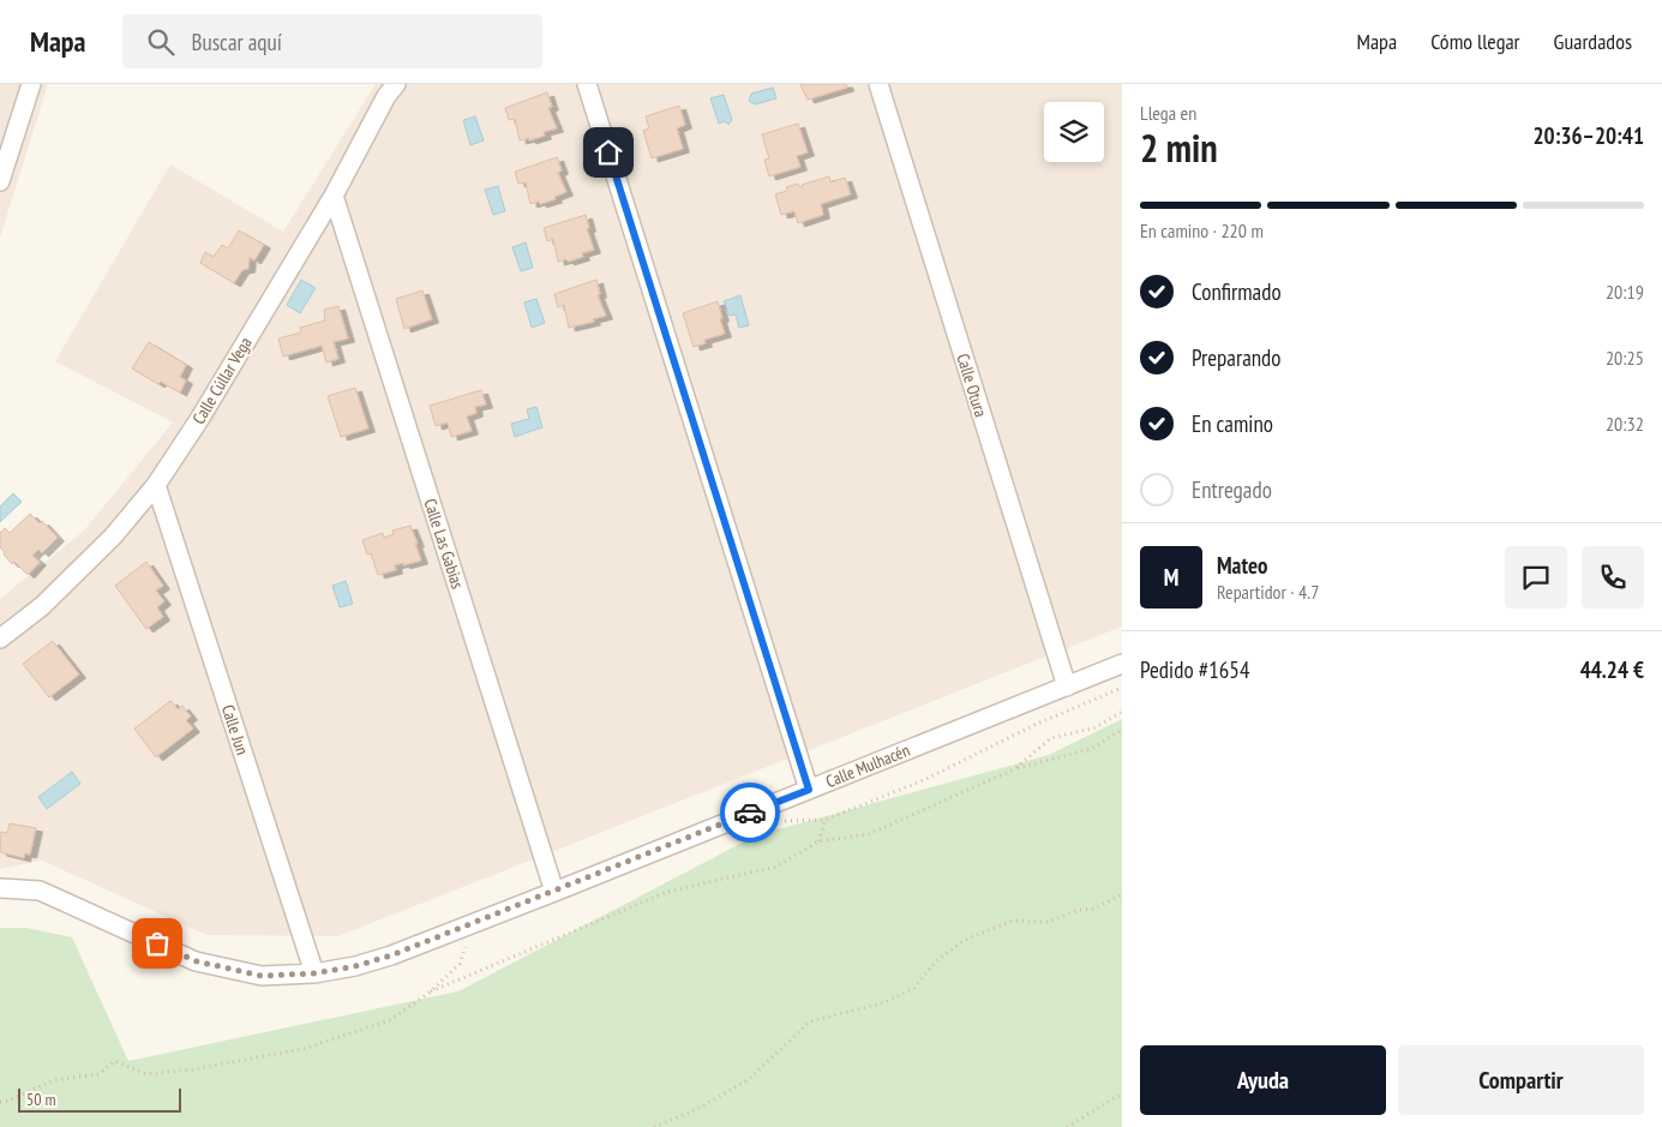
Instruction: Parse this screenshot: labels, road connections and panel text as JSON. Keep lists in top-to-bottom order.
{
  "streets": {
    "street": [
      "Calle Cúllar Vega",
      "Calle Otura",
      "Calle Las Gabias",
      "Calle Jun",
      "Calle Mulhacén"
    ]
  },
  "crossings": [
    ["Calle Cúllar Vega", "Calle Las Gabias"],
    ["Calle Cúllar Vega", "Calle Jun"],
    ["Calle Otura", "Calle Mulhacén"],
    ["Calle Las Gabias", "Calle Mulhacén"],
    ["Calle Jun", "Calle Mulhacén"]
  ],
  "scale_bar": "50 m",
  "page": {
    "header": "Mapa",
    "search": "Buscar aquí",
    "nav": ["Mapa", "Cómo llegar", "Guardados"],
    "heading": ["2 min", "Llega en", "20:36–20:41"],
    "panel": [
      "Mateo",
      "Repartidor · 4.7",
      "Pedido #1654",
      "44.24 €"
    ],
    "bar": "En camino · 220 m",
    "list": [
      ["Confirmado", "20:19"],
      ["Preparando", "20:25"],
      ["En camino", "20:32"],
      "Entregado"
    ],
    "round": "M",
    "buttons": ["Ayuda", "Compartir"],
    "scale": "50 m"
  }
}
